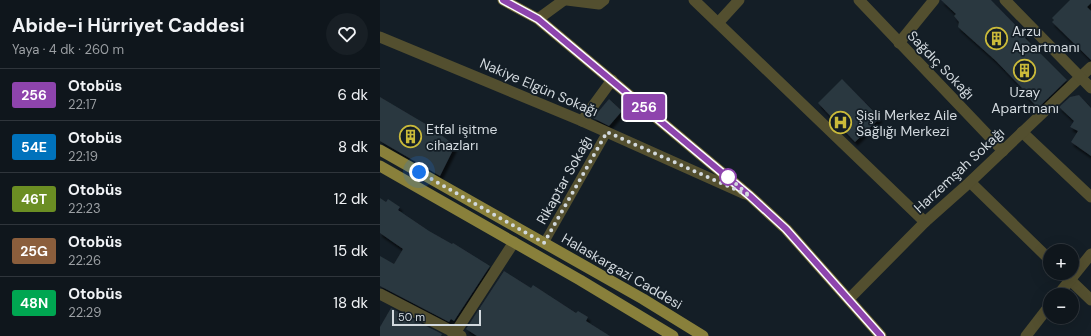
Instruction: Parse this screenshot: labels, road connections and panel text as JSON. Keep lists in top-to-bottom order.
{
  "streets": {
    "main road": ["Halaskargazi Caddesi"],
    "street": [
      "Sağdıç Sokağı",
      "Nakiye Elgün Sokağı",
      "Harzemşah Sokağı",
      "Rikaptar Sokağı"
    ]
  },
  "crossings": [
    ["Sağdıç Sokağı", "Harzemşah Sokağı"],
    ["Nakiye Elgün Sokağı", "Rikaptar Sokağı"],
    ["Rikaptar Sokağı", "Halaskargazi Caddesi"]
  ],
  "places": {
    "building": ["Arzu Apartmanı", "Uzay Apartmanı", "Etfal işitme cihazları"],
    "hospital": ["Şişli Merkez Aile Sağlığı Merkezi"]
  },
  "lines": ["bus line 256"],
  "scale_bar": "50 m",
  "page": {
    "heading": ["Abide-i Hürriyet Caddesi", "Yaya · 4 dk · 260 m"],
    "on_map": "256",
    "list": [
      {
        "mark": "256",
        "name": "Otobüs",
        "note": "22:17",
        "value": "6 dk"
      },
      {
        "mark": "54E",
        "name": "Otobüs",
        "note": "22:19",
        "value": "8 dk"
      },
      {
        "mark": "46T",
        "name": "Otobüs",
        "note": "22:23",
        "value": "12 dk"
      },
      {
        "mark": "25G",
        "name": "Otobüs",
        "note": "22:26",
        "value": "15 dk"
      },
      {
        "mark": "48N",
        "name": "Otobüs",
        "note": "22:29",
        "value": "18 dk"
      }
    ],
    "map_buttons": ["+", "−"],
    "scale": "50 m"
  }
}
